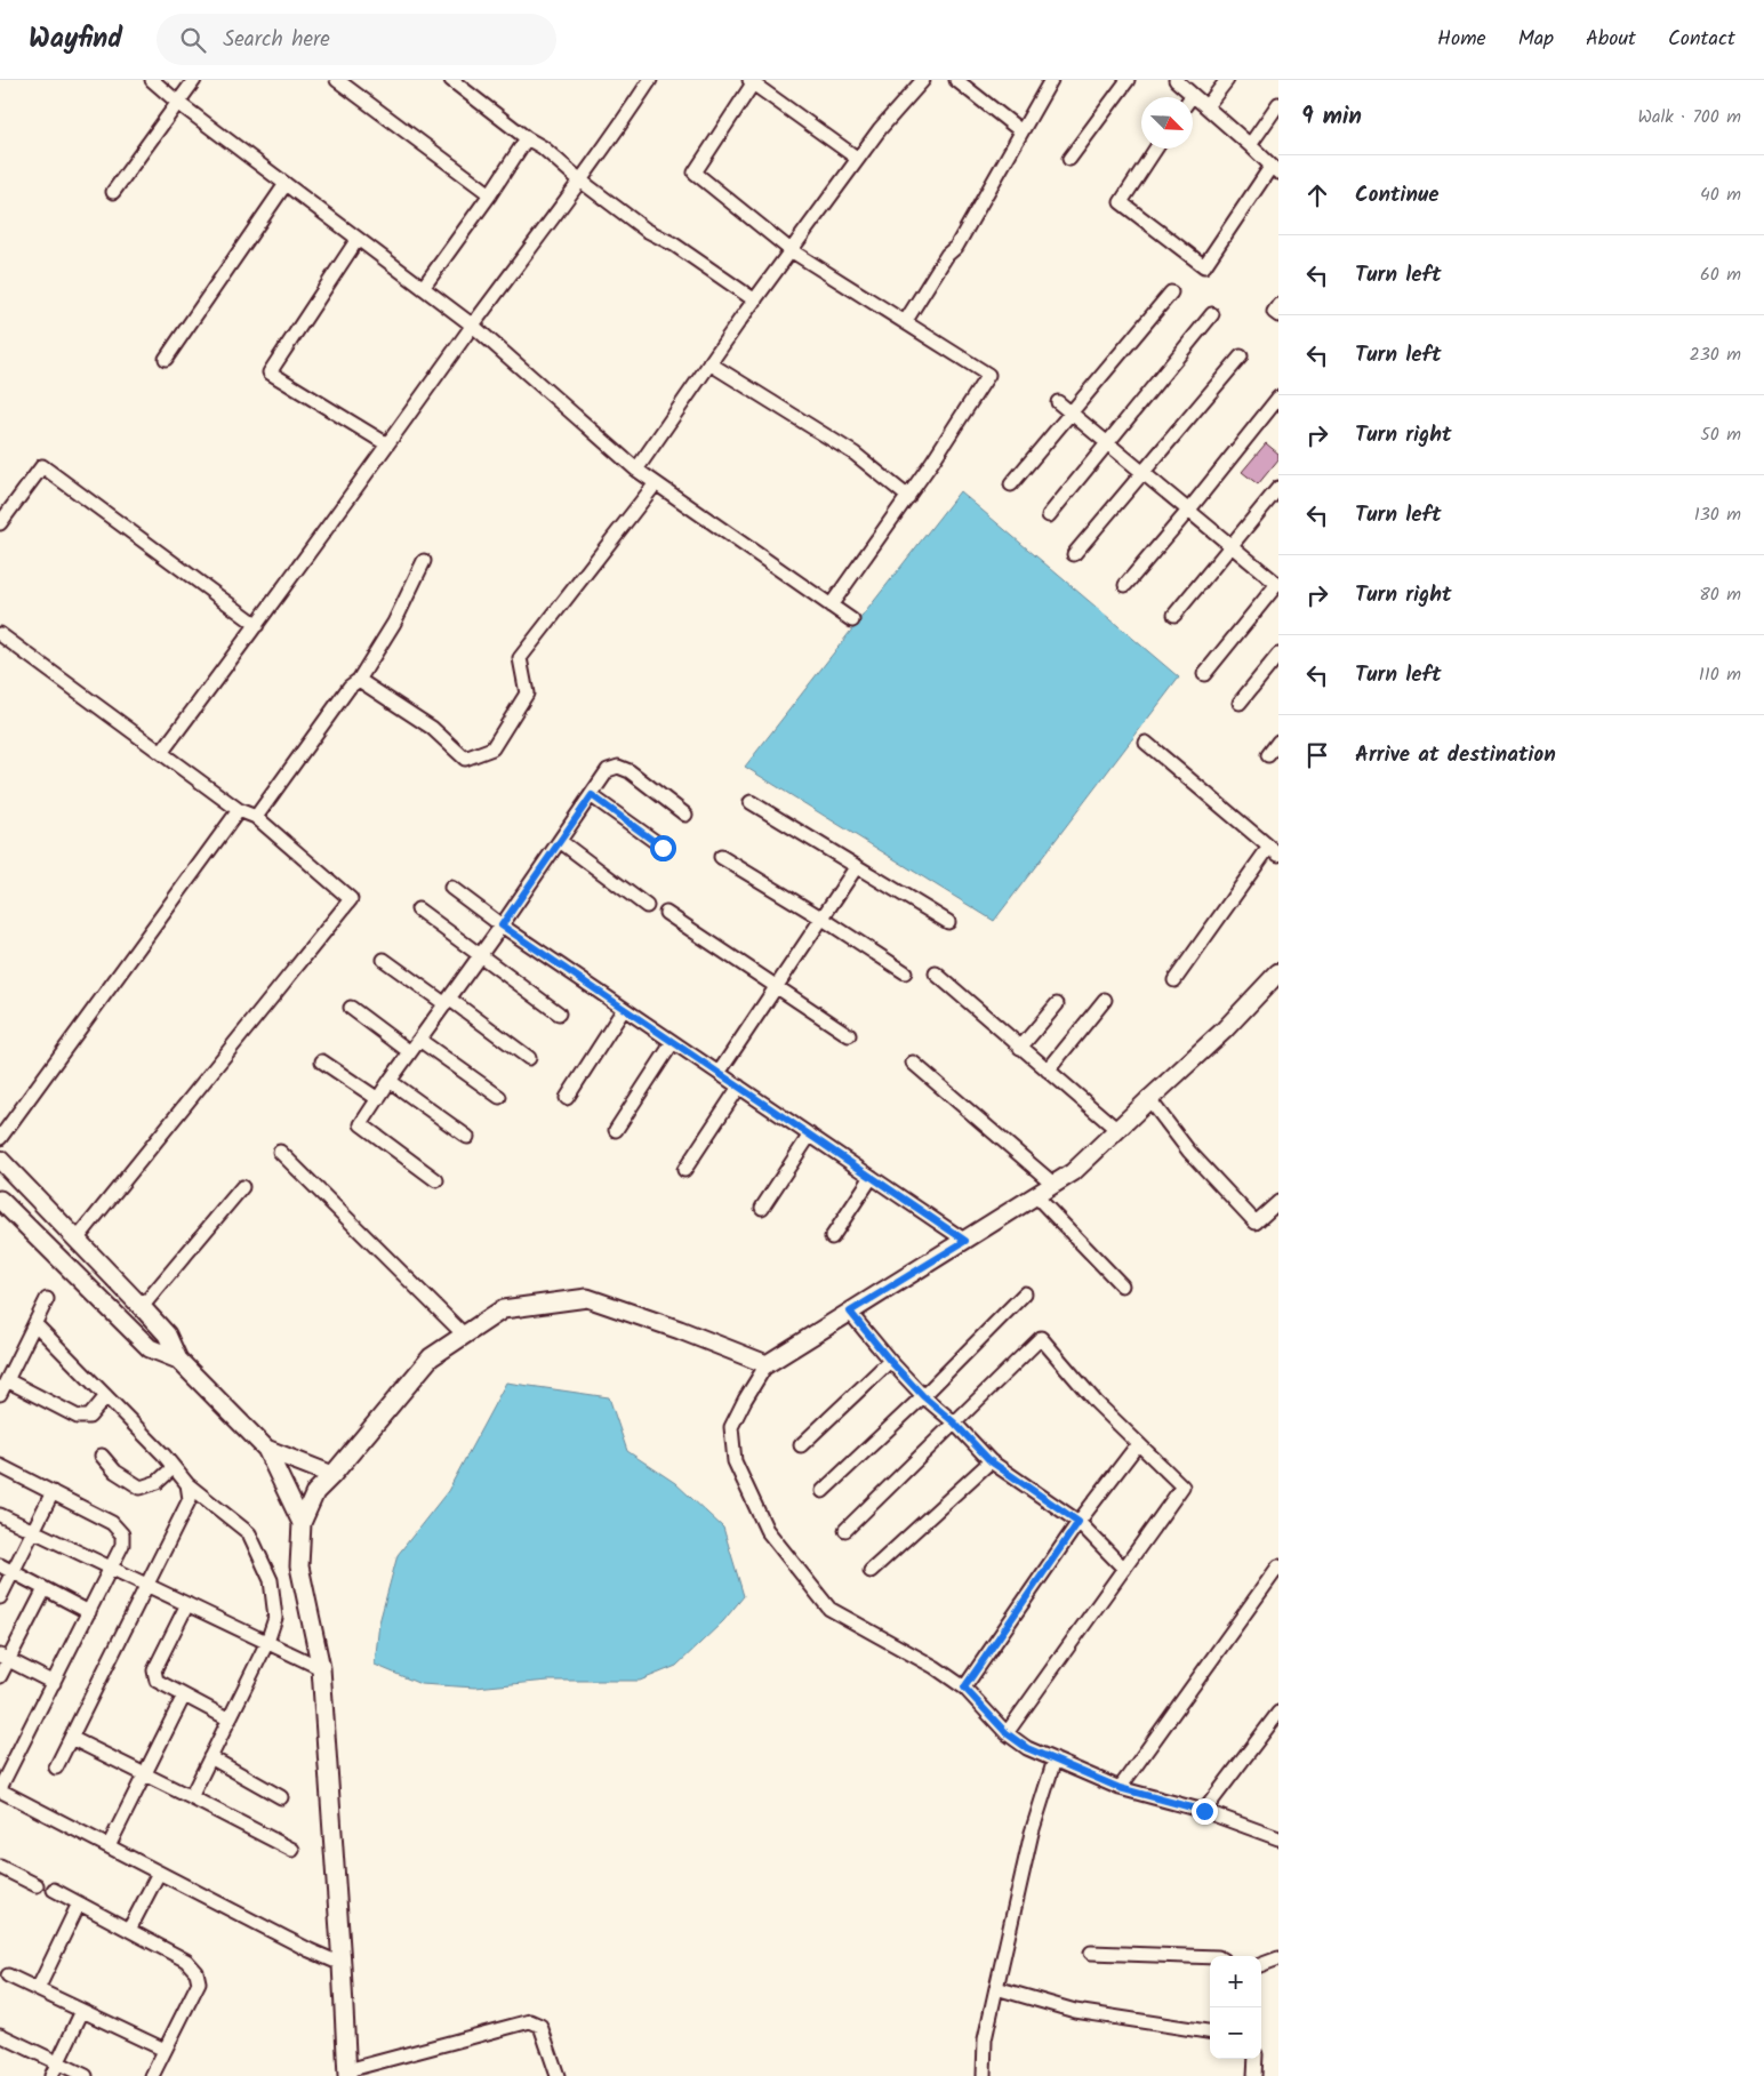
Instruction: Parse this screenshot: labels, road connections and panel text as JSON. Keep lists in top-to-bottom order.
{
  "north": "bottom right",
  "page": {
    "header": "Wayfind",
    "search": "Search here",
    "nav": [
      "Home",
      "Map",
      "About",
      "Contact"
    ],
    "heading": ["9 min", "Walk · 700 m"],
    "list": [
      ["Continue", "40 m"],
      ["Turn left", "60 m"],
      ["Turn left", "230 m"],
      ["Turn right", "50 m"],
      ["Turn left", "130 m"],
      ["Turn right", "80 m"],
      ["Turn left", "110 m"],
      "Arrive at destination"
    ],
    "map_buttons": ["+", "−"]
  }
}
